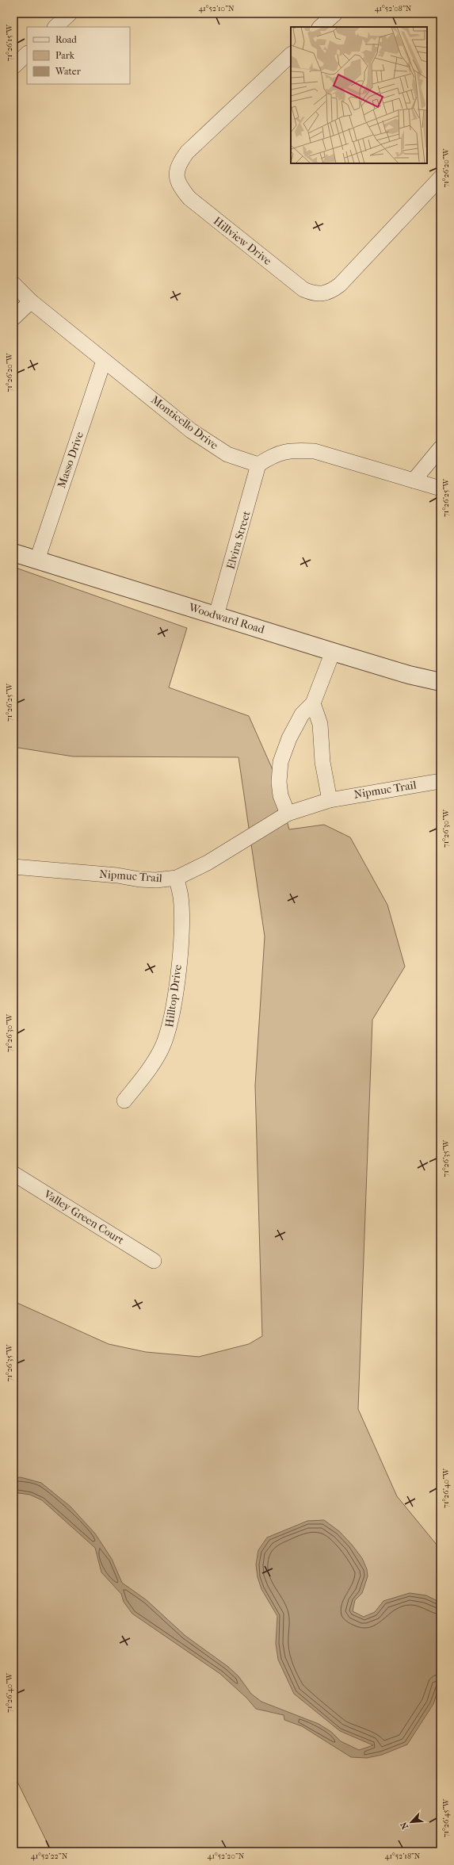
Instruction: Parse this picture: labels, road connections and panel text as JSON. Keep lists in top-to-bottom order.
{
  "streets": {
    "street": [
      "Hillview Drive",
      "Monticello Drive",
      "Masso Drive",
      "Elvira Street",
      "Woodward Road",
      "Nipmuc Trail",
      "Hilltop Drive",
      "Valley Green Court"
    ]
  },
  "crossings": [
    ["Monticello Drive", "Masso Drive"],
    ["Monticello Drive", "Elvira Street"],
    ["Masso Drive", "Woodward Road"],
    ["Elvira Street", "Woodward Road"],
    ["Nipmuc Trail", "Hilltop Drive"]
  ],
  "legend": ["Road", "Park", "Water"],
  "north": "bottom left",
  "coordinates": [
    "41°52'10\"N",
    "41°52'08\"N",
    "71°26'15\"W",
    "71°26'20\"W",
    "71°26'25\"W",
    "71°26'30\"W",
    "71°26'35\"W",
    "71°26'40\"W",
    "71°26'45\"W",
    "41°52'22\"N",
    "41°52'20\"N",
    "41°52'18\"N"
  ]
}
